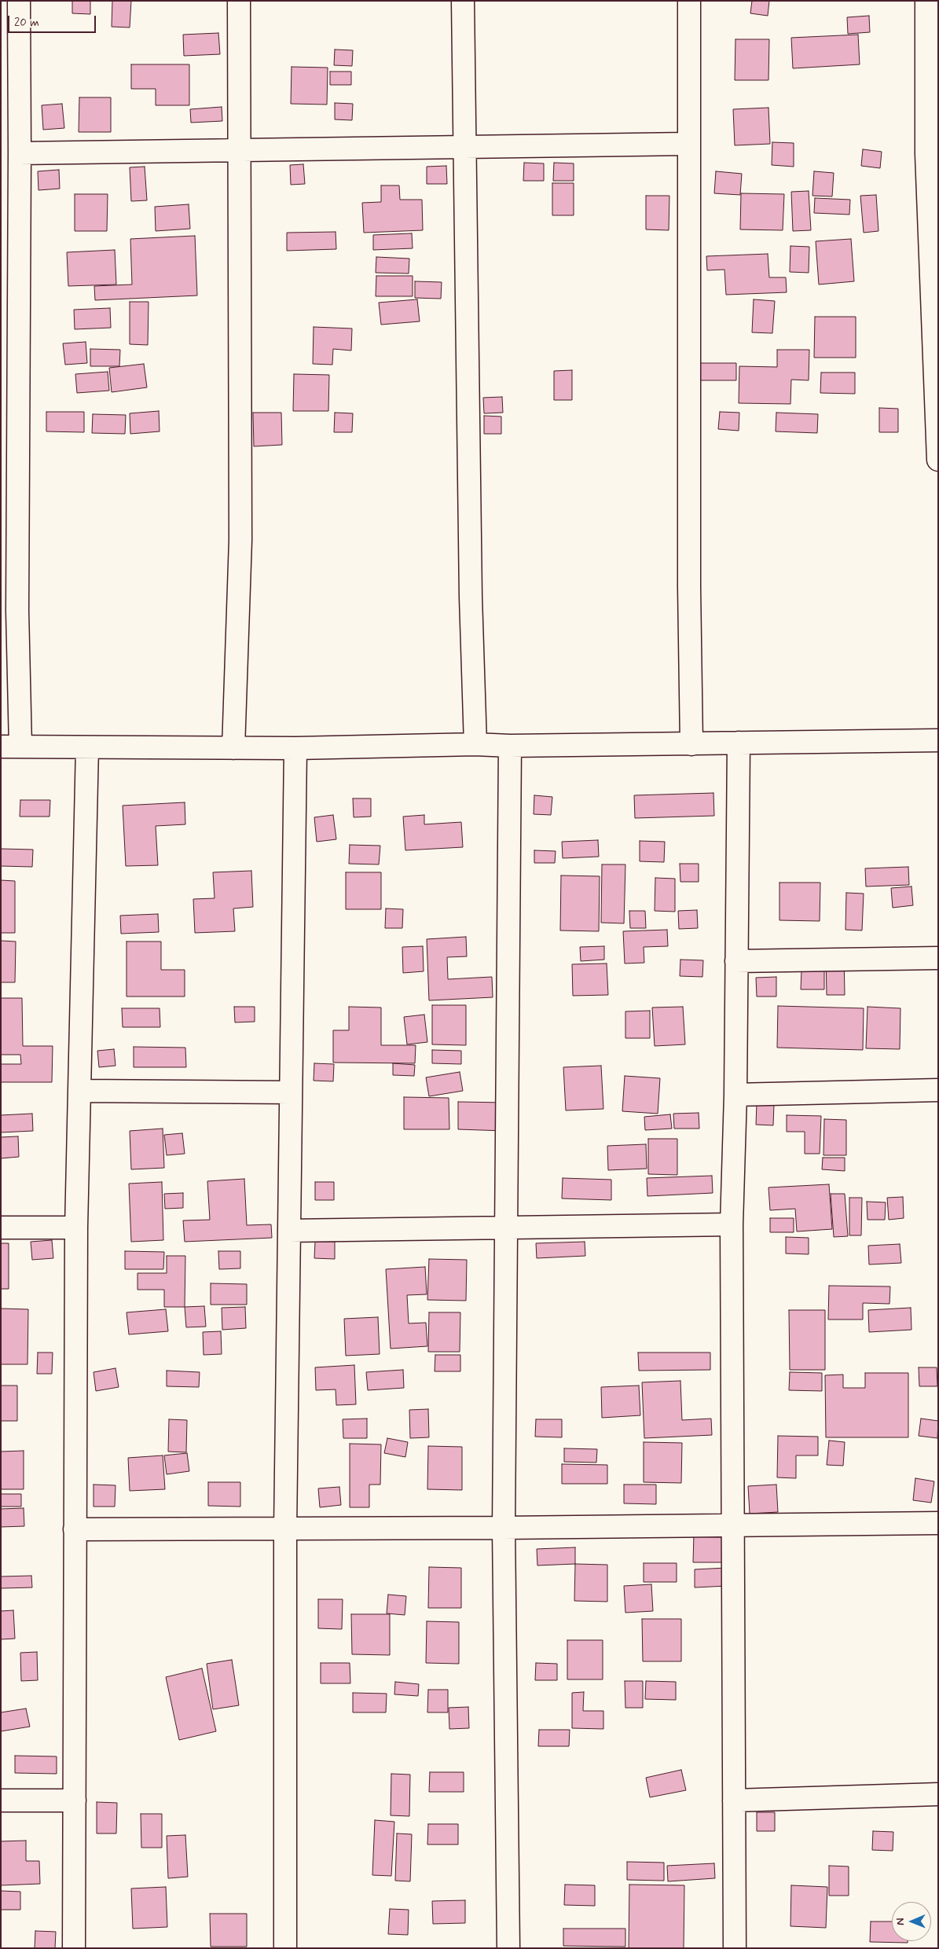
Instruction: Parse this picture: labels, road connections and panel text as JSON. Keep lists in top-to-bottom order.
{
  "scale_bar": "20 m",
  "north": "left"
}
